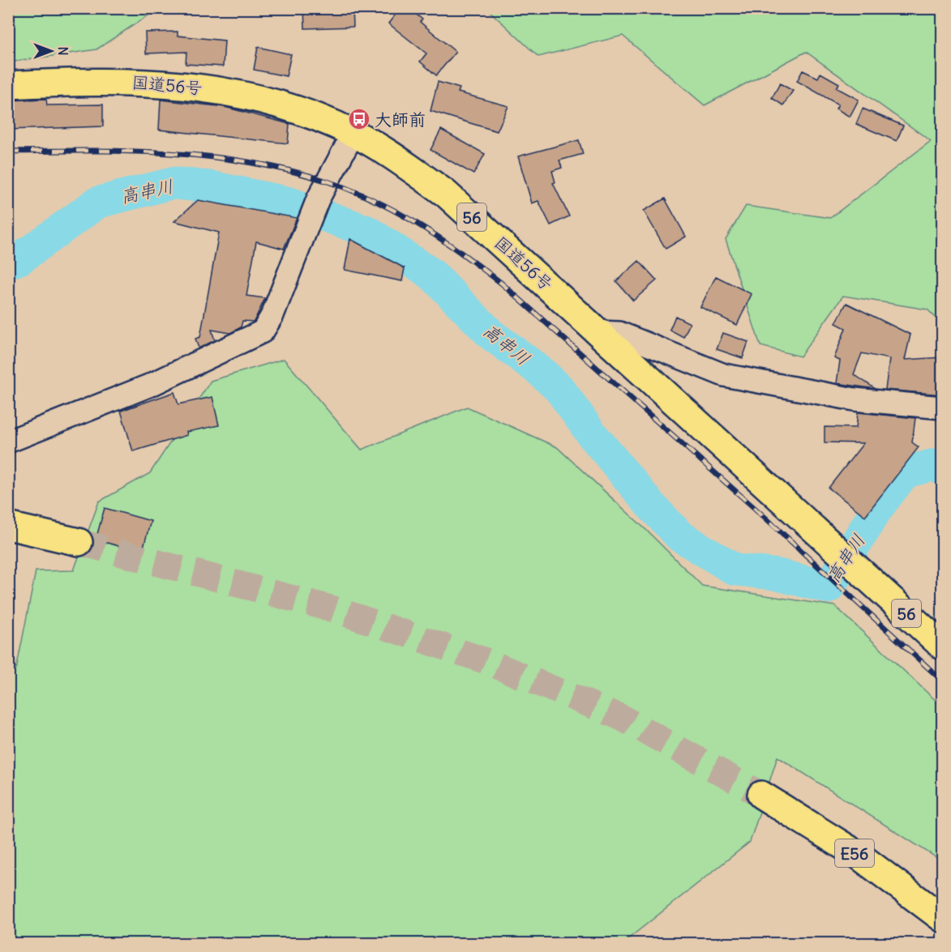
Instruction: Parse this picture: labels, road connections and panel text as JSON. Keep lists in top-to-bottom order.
{
  "streets": {
    "highway": ["国道56号", "56", "E56"]
  },
  "water": ["高串川"],
  "places": {
    "bus stop": ["大師前"]
  },
  "north": "right"
}
